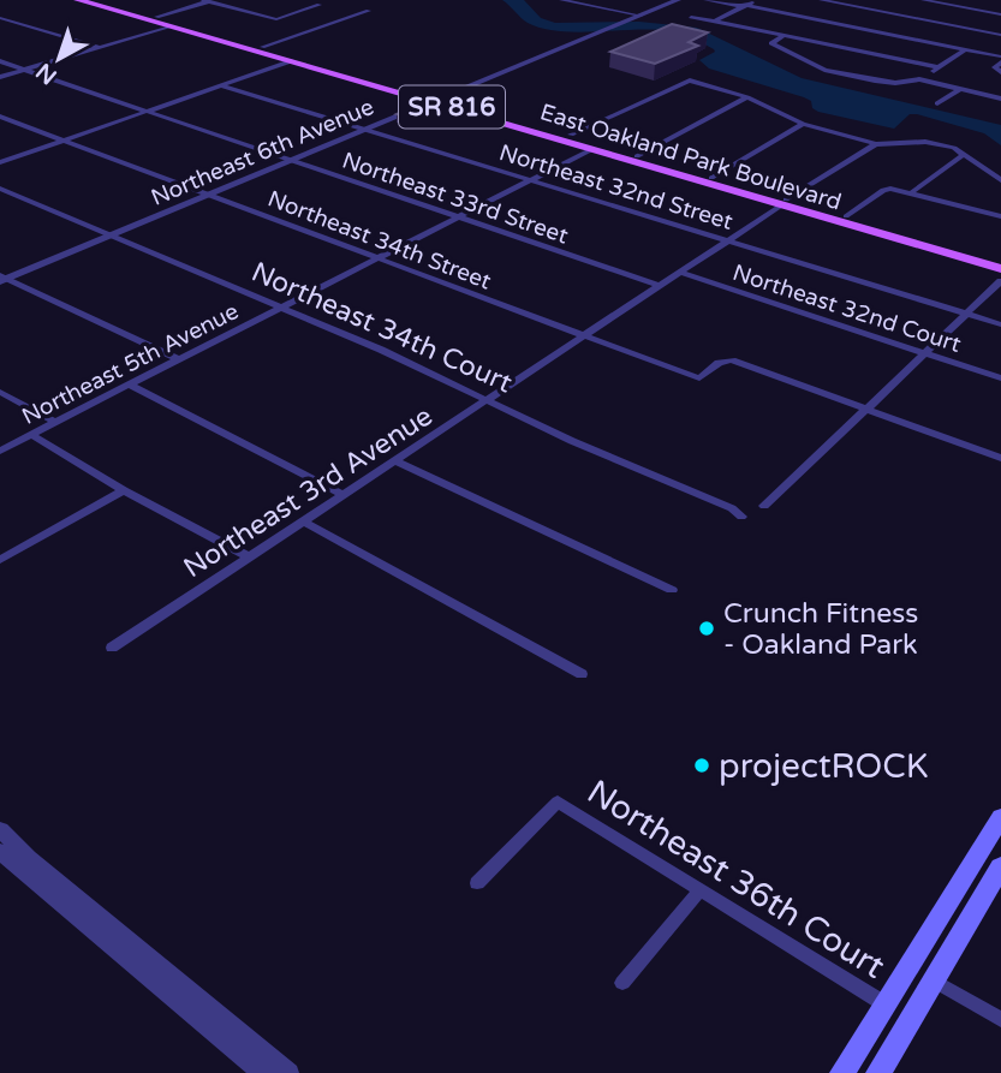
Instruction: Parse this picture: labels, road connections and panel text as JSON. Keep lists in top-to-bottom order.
{
  "streets": {
    "main road": ["SR 816", "East Oakland Park Boulevard"],
    "street": [
      "Northeast 6th Avenue",
      "Northeast 32nd Street",
      "Northeast 33rd Street",
      "Northeast 34th Street",
      "Northeast 32nd Court",
      "Northeast 34th Court",
      "Northeast 5th Avenue",
      "Northeast 3rd Avenue",
      "Northeast 36th Court"
    ]
  },
  "crossings": [
    ["Northeast 6th Avenue", "East Oakland Park Boulevard"],
    ["Northeast 6th Avenue", "Northeast 32nd Street"],
    ["Northeast 6th Avenue", "Northeast 33rd Street"],
    ["Northeast 6th Avenue", "Northeast 34th Street"],
    ["Northeast 6th Avenue", "Northeast 34th Court"],
    ["East Oakland Park Boulevard", "Northeast 5th Avenue"],
    ["East Oakland Park Boulevard", "Northeast 3rd Avenue"],
    ["Northeast 32nd Street", "Northeast 5th Avenue"],
    ["Northeast 32nd Street", "Northeast 3rd Avenue"],
    ["Northeast 33rd Street", "Northeast 5th Avenue"],
    ["Northeast 33rd Street", "Northeast 3rd Avenue"],
    ["Northeast 34th Street", "Northeast 5th Avenue"],
    ["Northeast 34th Street", "Northeast 3rd Avenue"],
    ["Northeast 32nd Court", "Northeast 3rd Avenue"],
    ["Northeast 34th Court", "Northeast 5th Avenue"],
    ["Northeast 34th Court", "Northeast 3rd Avenue"]
  ],
  "places": ["Crunch Fitness - Oakland Park", "projectROCK"],
  "north": "bottom left"
}
